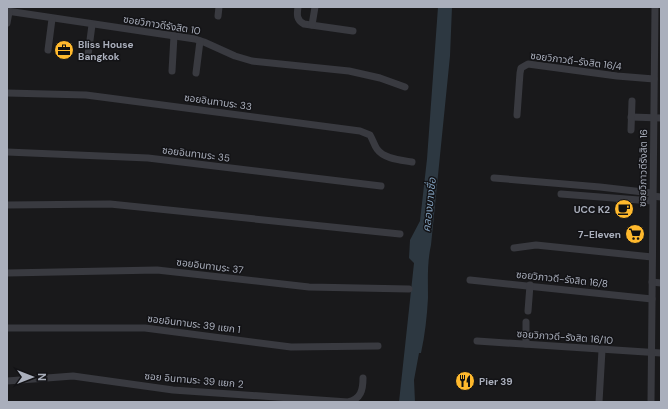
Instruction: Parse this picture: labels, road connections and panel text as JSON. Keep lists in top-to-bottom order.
{
  "streets": {
    "street": [
      "ซอยวิภาวดีรังสิต 10",
      "ซอยวิภาวดี-รังสิต 16/4",
      "ซอยอินทามระ 33",
      "ซอยอินทามระ 35",
      "ซอยวิภาวดีรังสิต 16",
      "ซอยอินทามระ 37",
      "ซอยวิภาวดี-รังสิต 16/8",
      "ซอยอินทามระ 39 แยก 1",
      "ซอยวิภาวดี-รังสิต 16/10",
      "ซอย อินทามระ 39 แยก 2"
    ]
  },
  "crossings": [
    ["ซอยวิภาวดี-รังสิต 16/4", "ซอยวิภาวดีรังสิต 16"],
    ["ซอยวิภาวดีรังสิต 16", "ซอยวิภาวดี-รังสิต 16/8"],
    ["ซอยวิภาวดีรังสิต 16", "ซอยวิภาวดี-รังสิต 16/10"]
  ],
  "water": ["คลองบางซื่อ"],
  "places": {
    "office": ["Bliss House Bangkok"],
    "cafe": ["UCC K2"],
    "supermarket": ["7-Eleven"],
    "restaurant": ["Pier 39"]
  },
  "north": "right"
}
